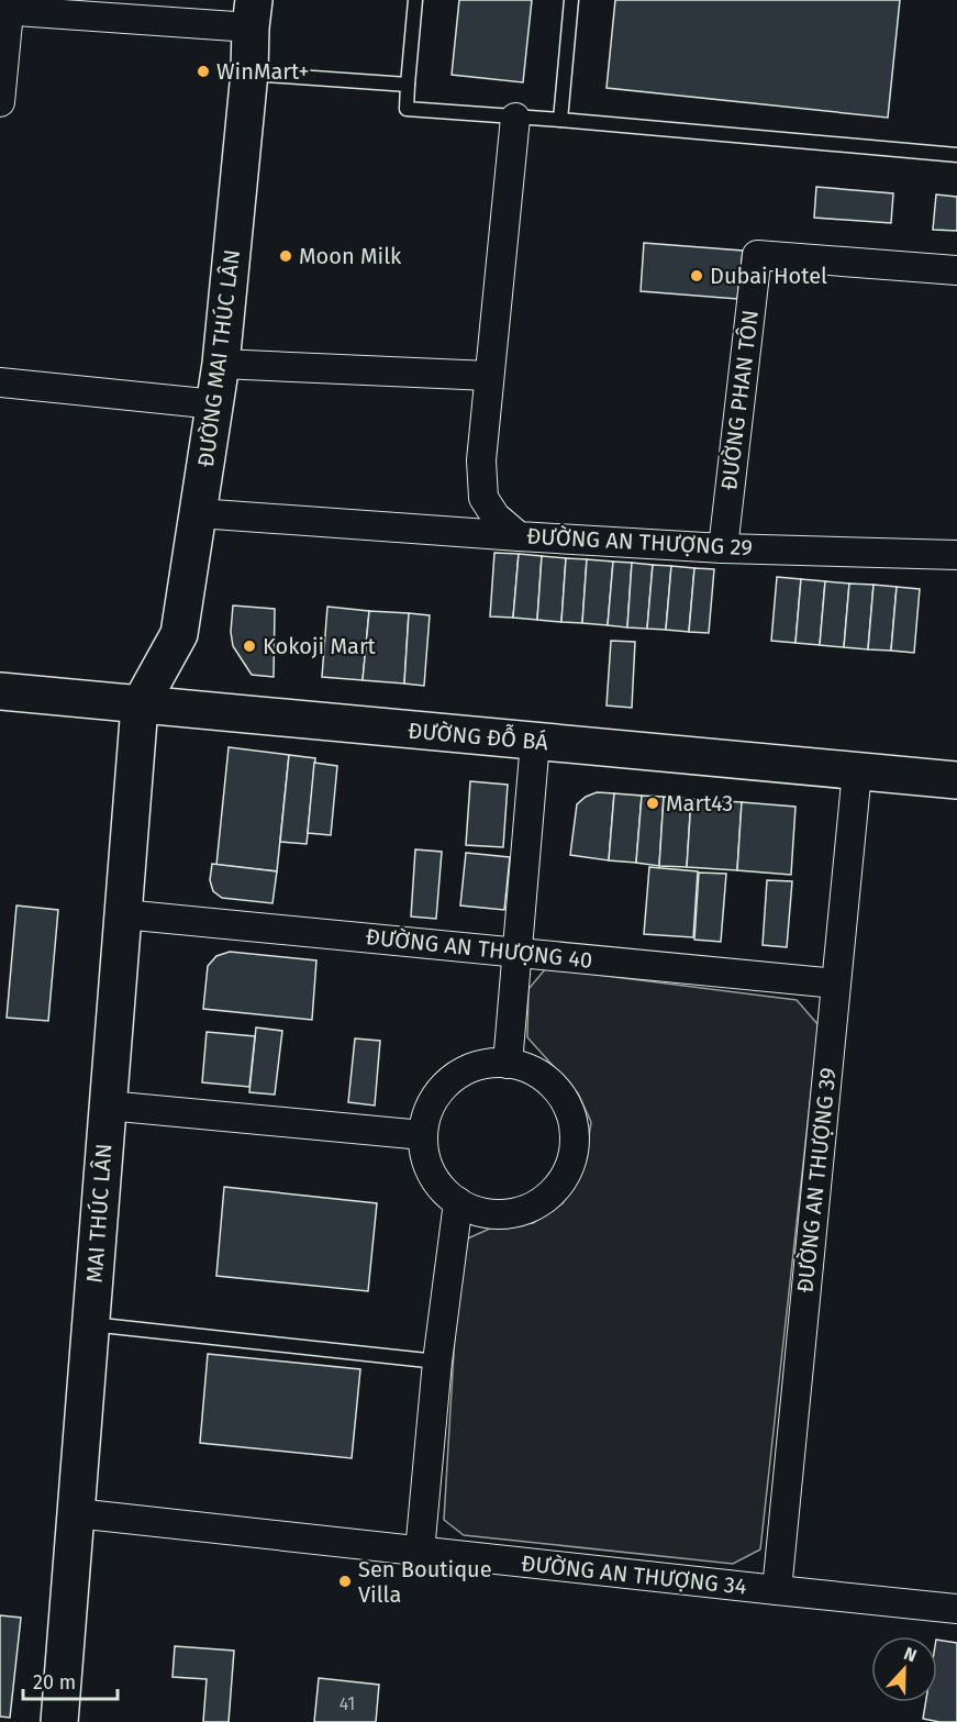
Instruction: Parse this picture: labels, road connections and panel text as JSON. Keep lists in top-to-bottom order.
{
  "streets": {
    "street": [
      "ĐƯỜNG MAI THÚC LÂN",
      "ĐƯỜNG PHAN TÔN",
      "ĐƯỜNG AN THƯỢNG 29",
      "ĐƯỜNG ĐỖ BÁ",
      "ĐƯỜNG AN THƯỢNG 40",
      "ĐƯỜNG AN THƯỢNG 39",
      "MAI THÚC LÂN",
      "ĐƯỜNG AN THƯỢNG 34"
    ]
  },
  "crossings": [
    ["ĐƯỜNG MAI THÚC LÂN", "ĐƯỜNG ĐỖ BÁ"],
    ["ĐƯỜNG MAI THÚC LÂN", "MAI THÚC LÂN"],
    ["ĐƯỜNG PHAN TÔN", "ĐƯỜNG AN THƯỢNG 29"],
    ["ĐƯỜNG ĐỖ BÁ", "ĐƯỜNG AN THƯỢNG 39"],
    ["ĐƯỜNG ĐỖ BÁ", "MAI THÚC LÂN"],
    ["ĐƯỜNG AN THƯỢNG 40", "ĐƯỜNG AN THƯỢNG 39"],
    ["ĐƯỜNG AN THƯỢNG 40", "MAI THÚC LÂN"],
    ["ĐƯỜNG AN THƯỢNG 39", "ĐƯỜNG AN THƯỢNG 34"],
    ["MAI THÚC LÂN", "ĐƯỜNG AN THƯỢNG 34"]
  ],
  "places": [
    "WinMart+",
    "Moon Milk",
    "Dubai Hotel",
    "Kokoji Mart",
    "Mart43",
    "Sen Boutique Villa"
  ],
  "house_numbers": ["41"],
  "scale_bar": "20 m",
  "north": "top"
}
